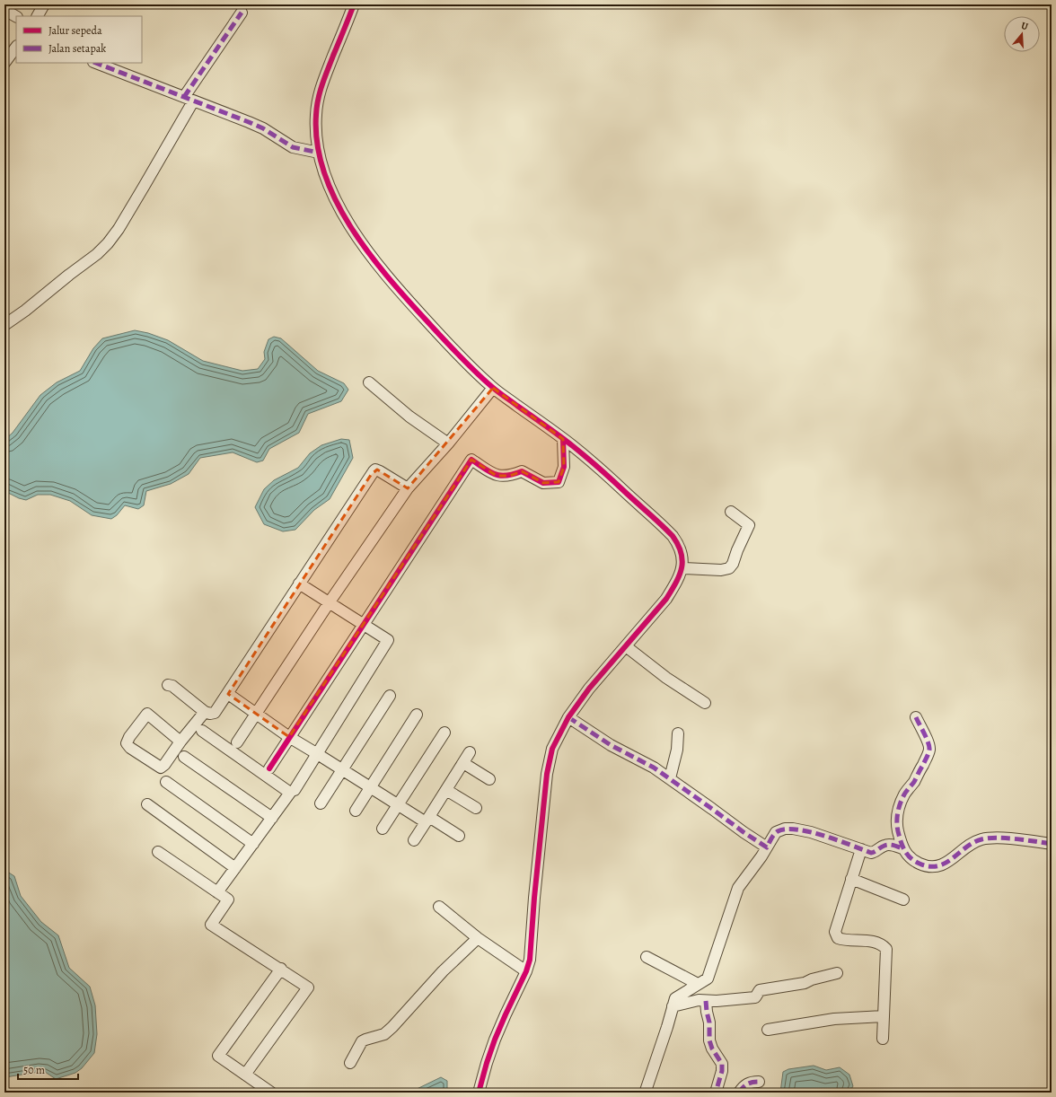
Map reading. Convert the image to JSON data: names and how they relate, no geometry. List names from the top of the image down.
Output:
{
  "legend": ["Jalur sepeda", "Jalan setapak"],
  "scale_bar": "50 m",
  "north": "top"
}
